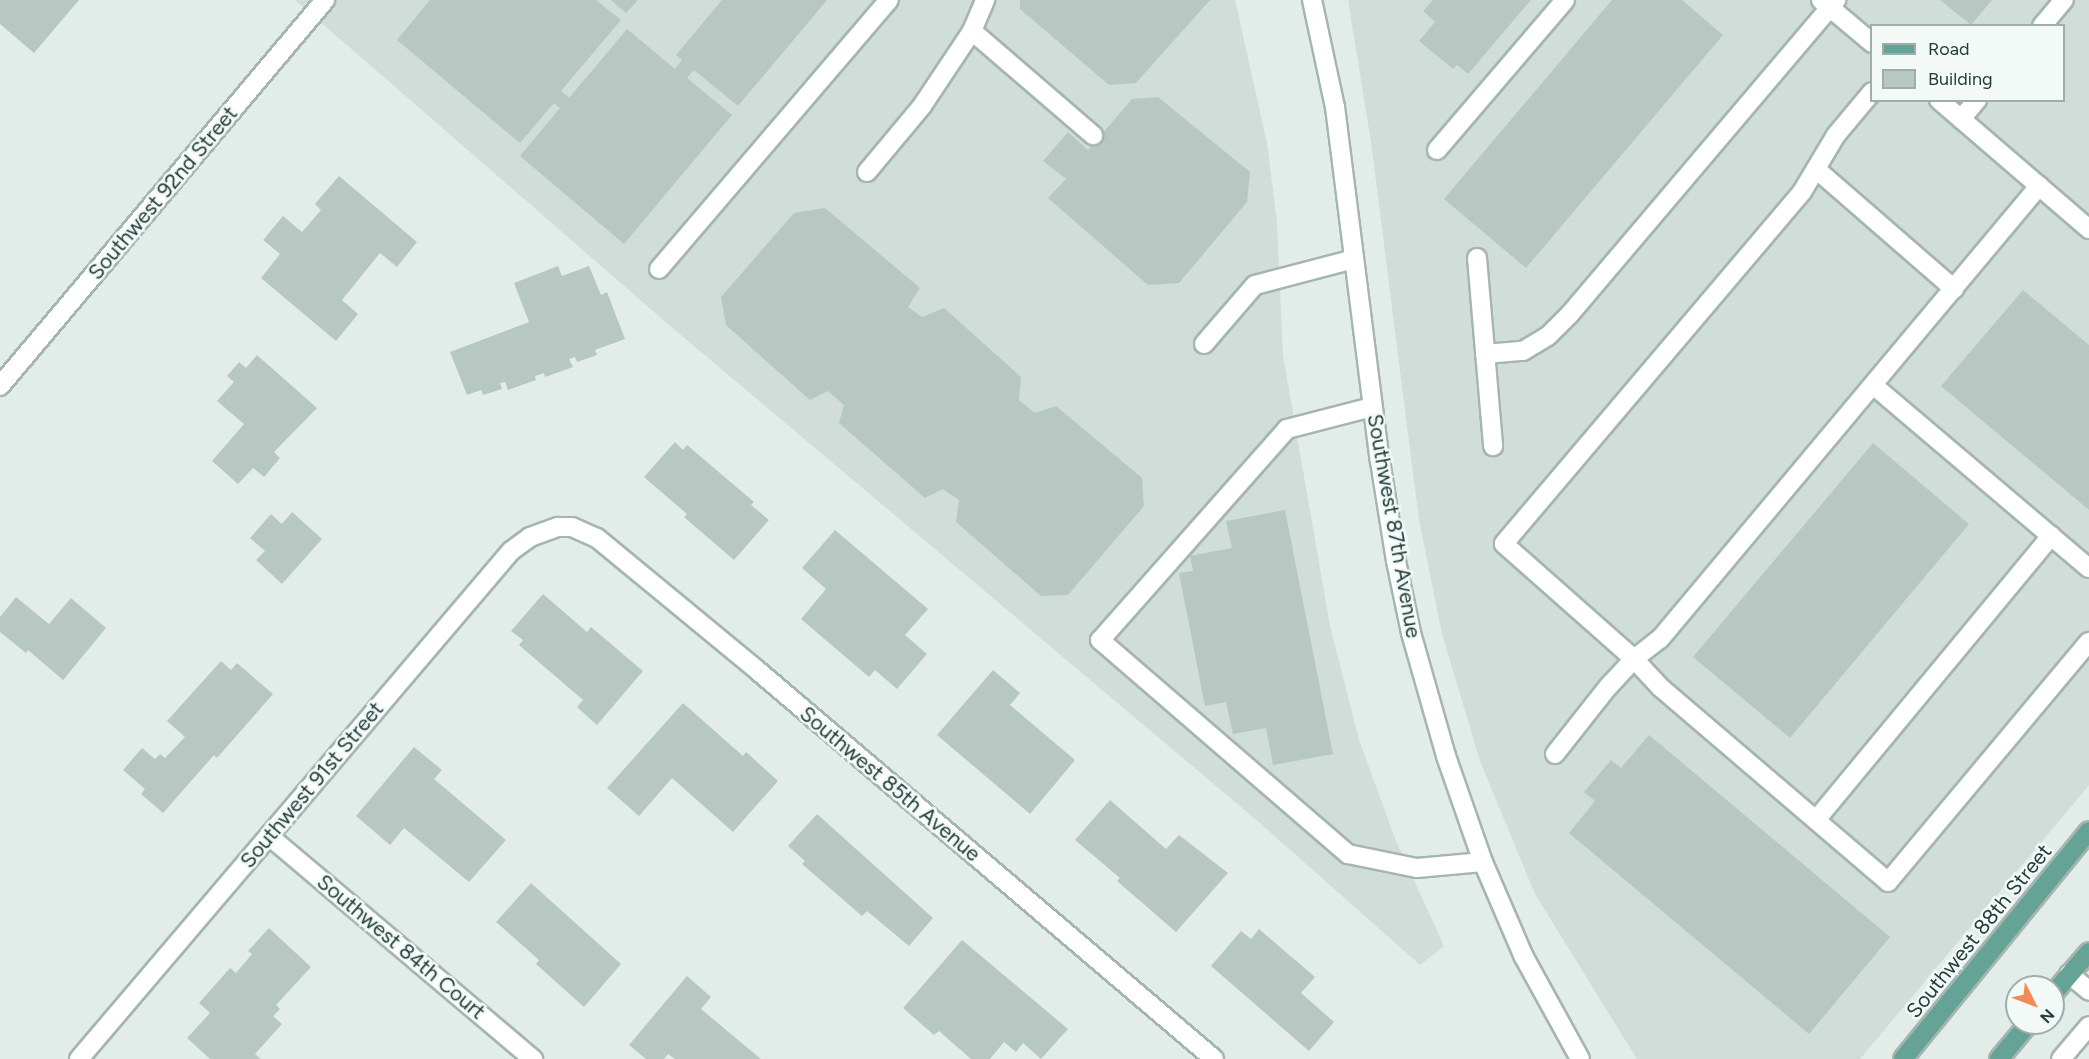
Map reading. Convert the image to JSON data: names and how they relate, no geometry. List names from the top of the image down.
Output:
{
  "streets": {
    "main road": ["Southwest 88th Street"],
    "street": [
      "Southwest 92nd Street",
      "Southwest 87th Avenue",
      "Southwest 85th Avenue",
      "Southwest 91st Street",
      "Southwest 84th Court"
    ]
  },
  "crossings": [
    ["Southwest 85th Avenue", "Southwest 91st Street"],
    ["Southwest 91st Street", "Southwest 84th Court"]
  ],
  "legend": ["Road", "Building"],
  "north": "bottom right"
}
